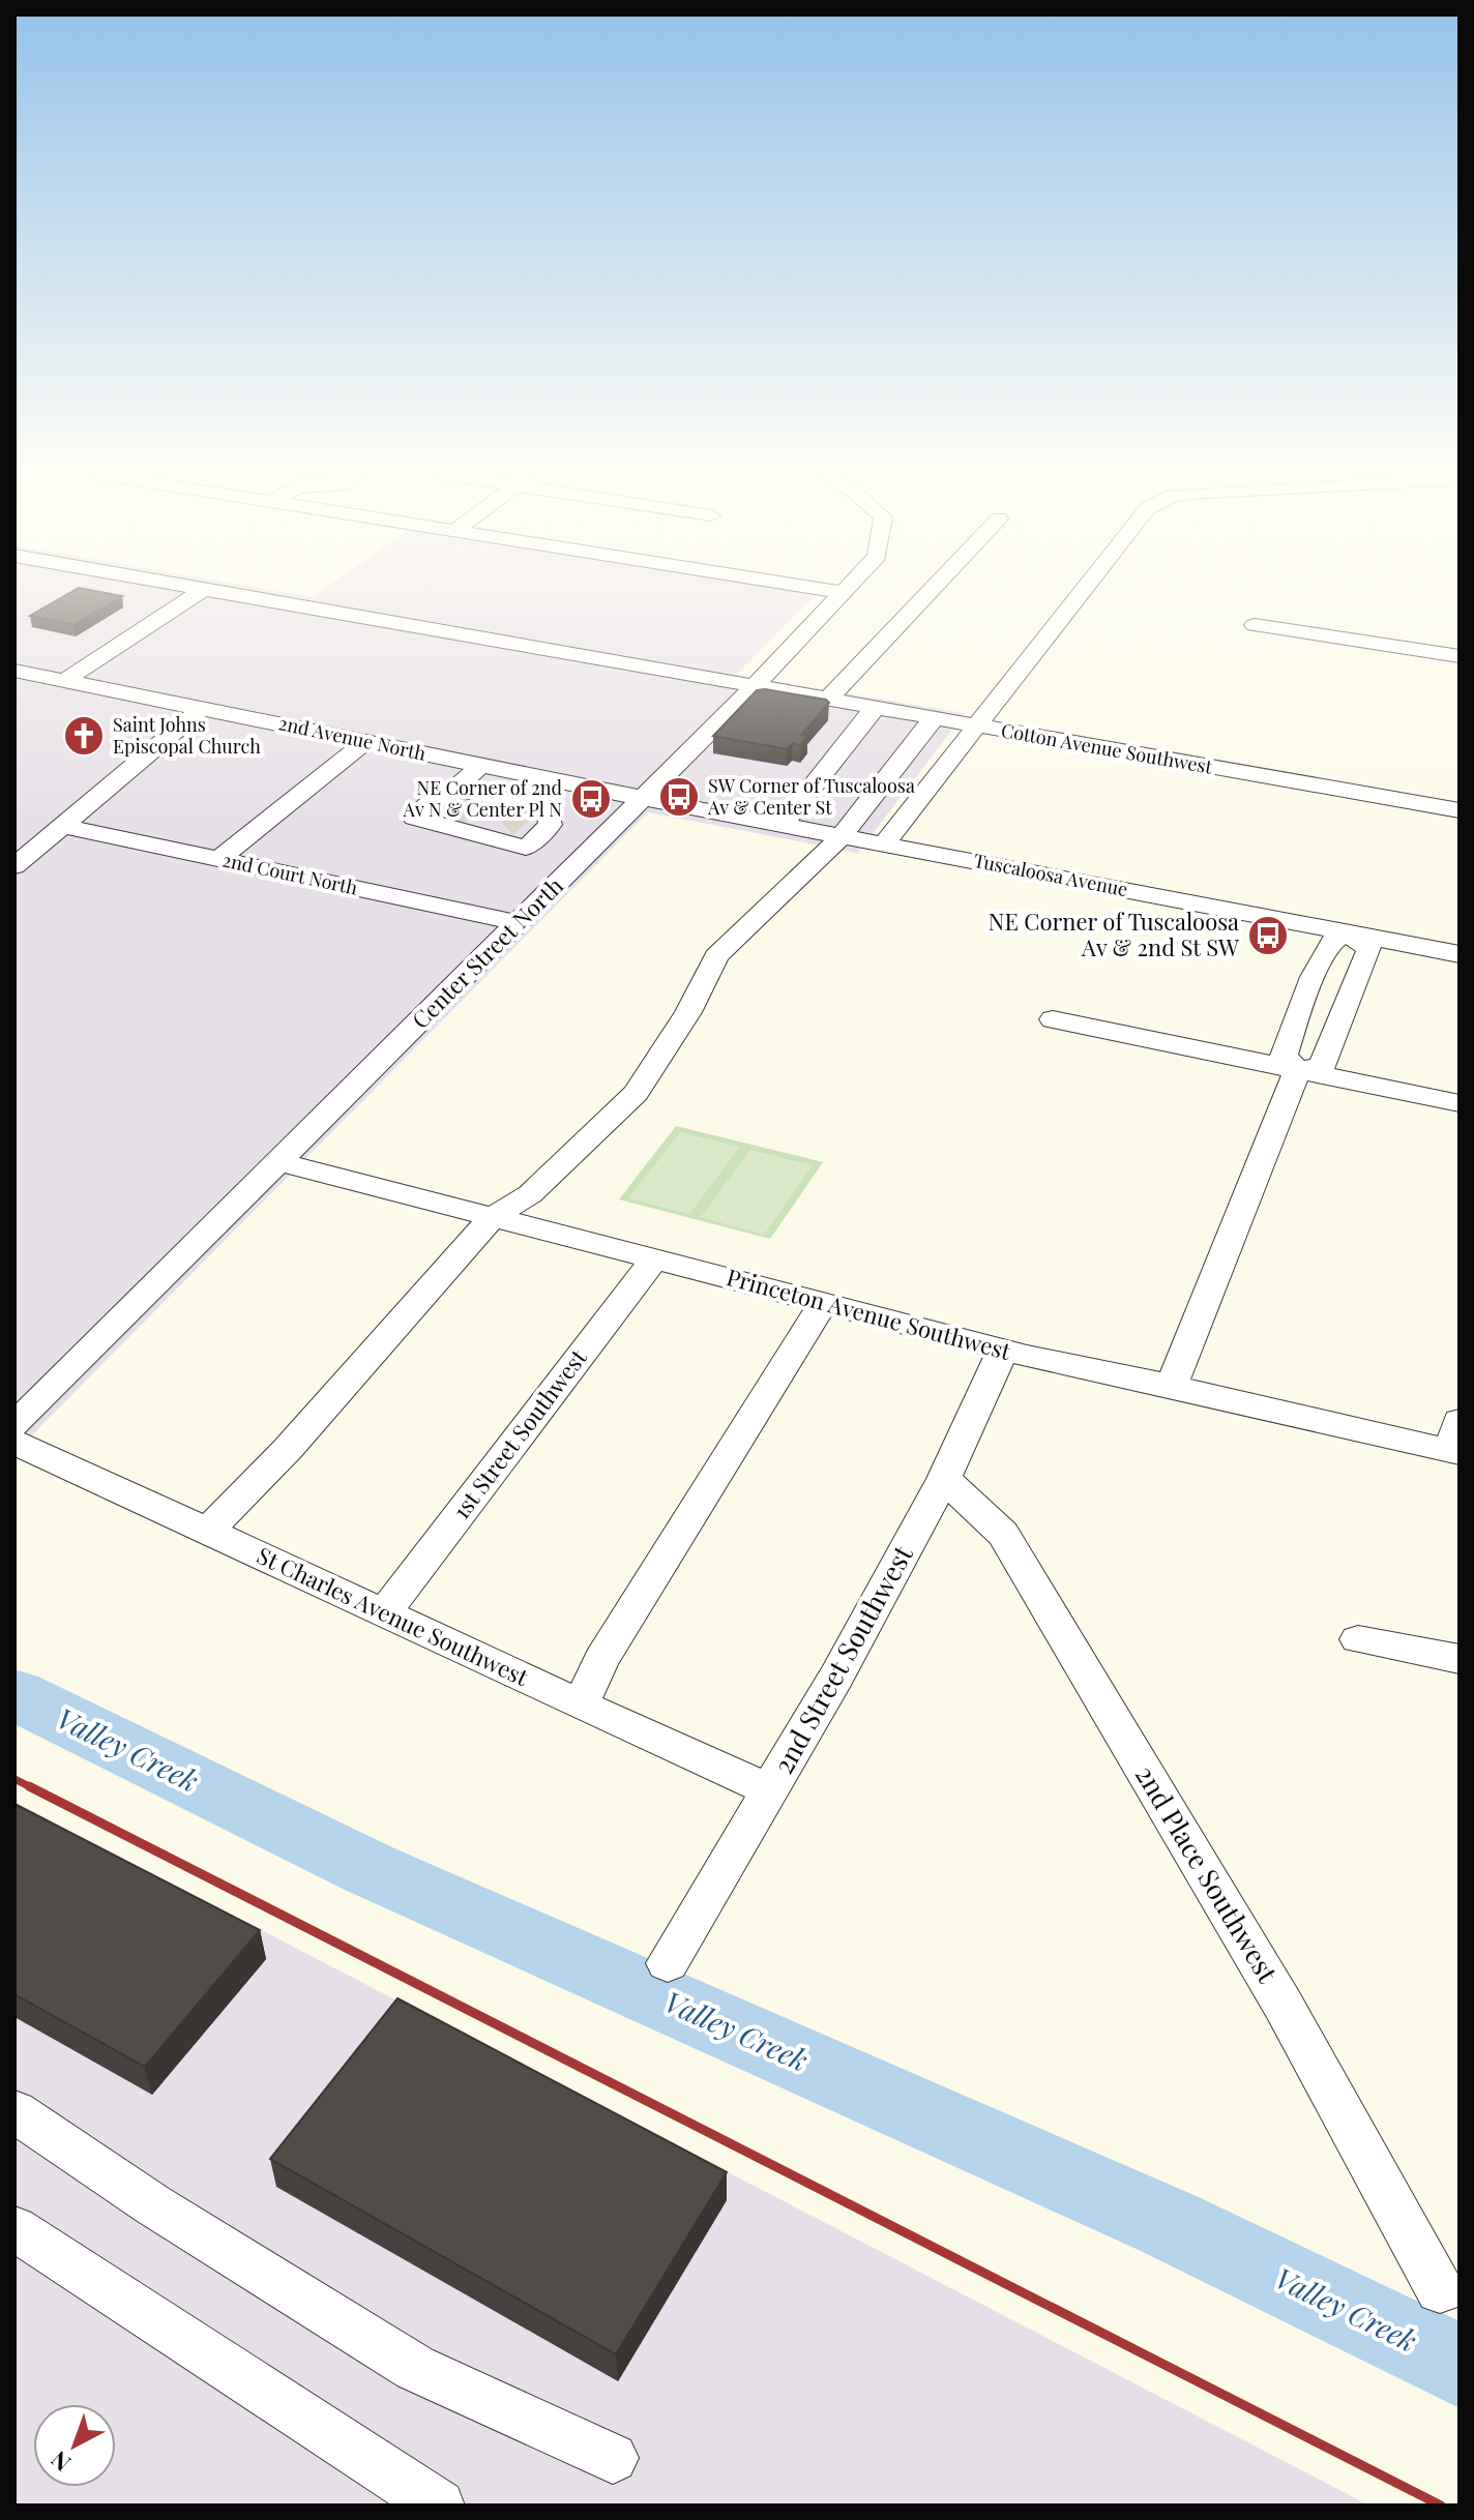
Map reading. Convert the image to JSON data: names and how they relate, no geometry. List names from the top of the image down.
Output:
{
  "streets": {
    "street": [
      "2nd Avenue North",
      "Cotton Avenue Southwest",
      "2nd Court North",
      "Tuscaloosa Avenue",
      "Center Street North",
      "Princeton Avenue Southwest",
      "1st Street Southwest",
      "St Charles Avenue Southwest",
      "2nd Street Southwest",
      "2nd Place Southwest"
    ]
  },
  "crossings": [
    ["2nd Avenue North", "Tuscaloosa Avenue"],
    ["2nd Avenue North", "Center Street North"],
    ["Cotton Avenue Southwest", "Center Street North"],
    ["2nd Court North", "Center Street North"],
    ["Tuscaloosa Avenue", "Center Street North"],
    ["Center Street North", "Princeton Avenue Southwest"],
    ["Princeton Avenue Southwest", "1st Street Southwest"],
    ["Princeton Avenue Southwest", "2nd Street Southwest"],
    ["1st Street Southwest", "St Charles Avenue Southwest"],
    ["St Charles Avenue Southwest", "2nd Street Southwest"],
    ["2nd Street Southwest", "2nd Place Southwest"]
  ],
  "water": ["Valley Creek"],
  "places": {
    "church": ["Saint Johns Episcopal Church"],
    "bus stop": ["SW Corner of Tuscaloosa Av & Center St", "NE Corner of 2nd Av N & Center Pl N", "NE Corner of Tuscaloosa Av & 2nd St SW"]
  },
  "north": "bottom left"
}
